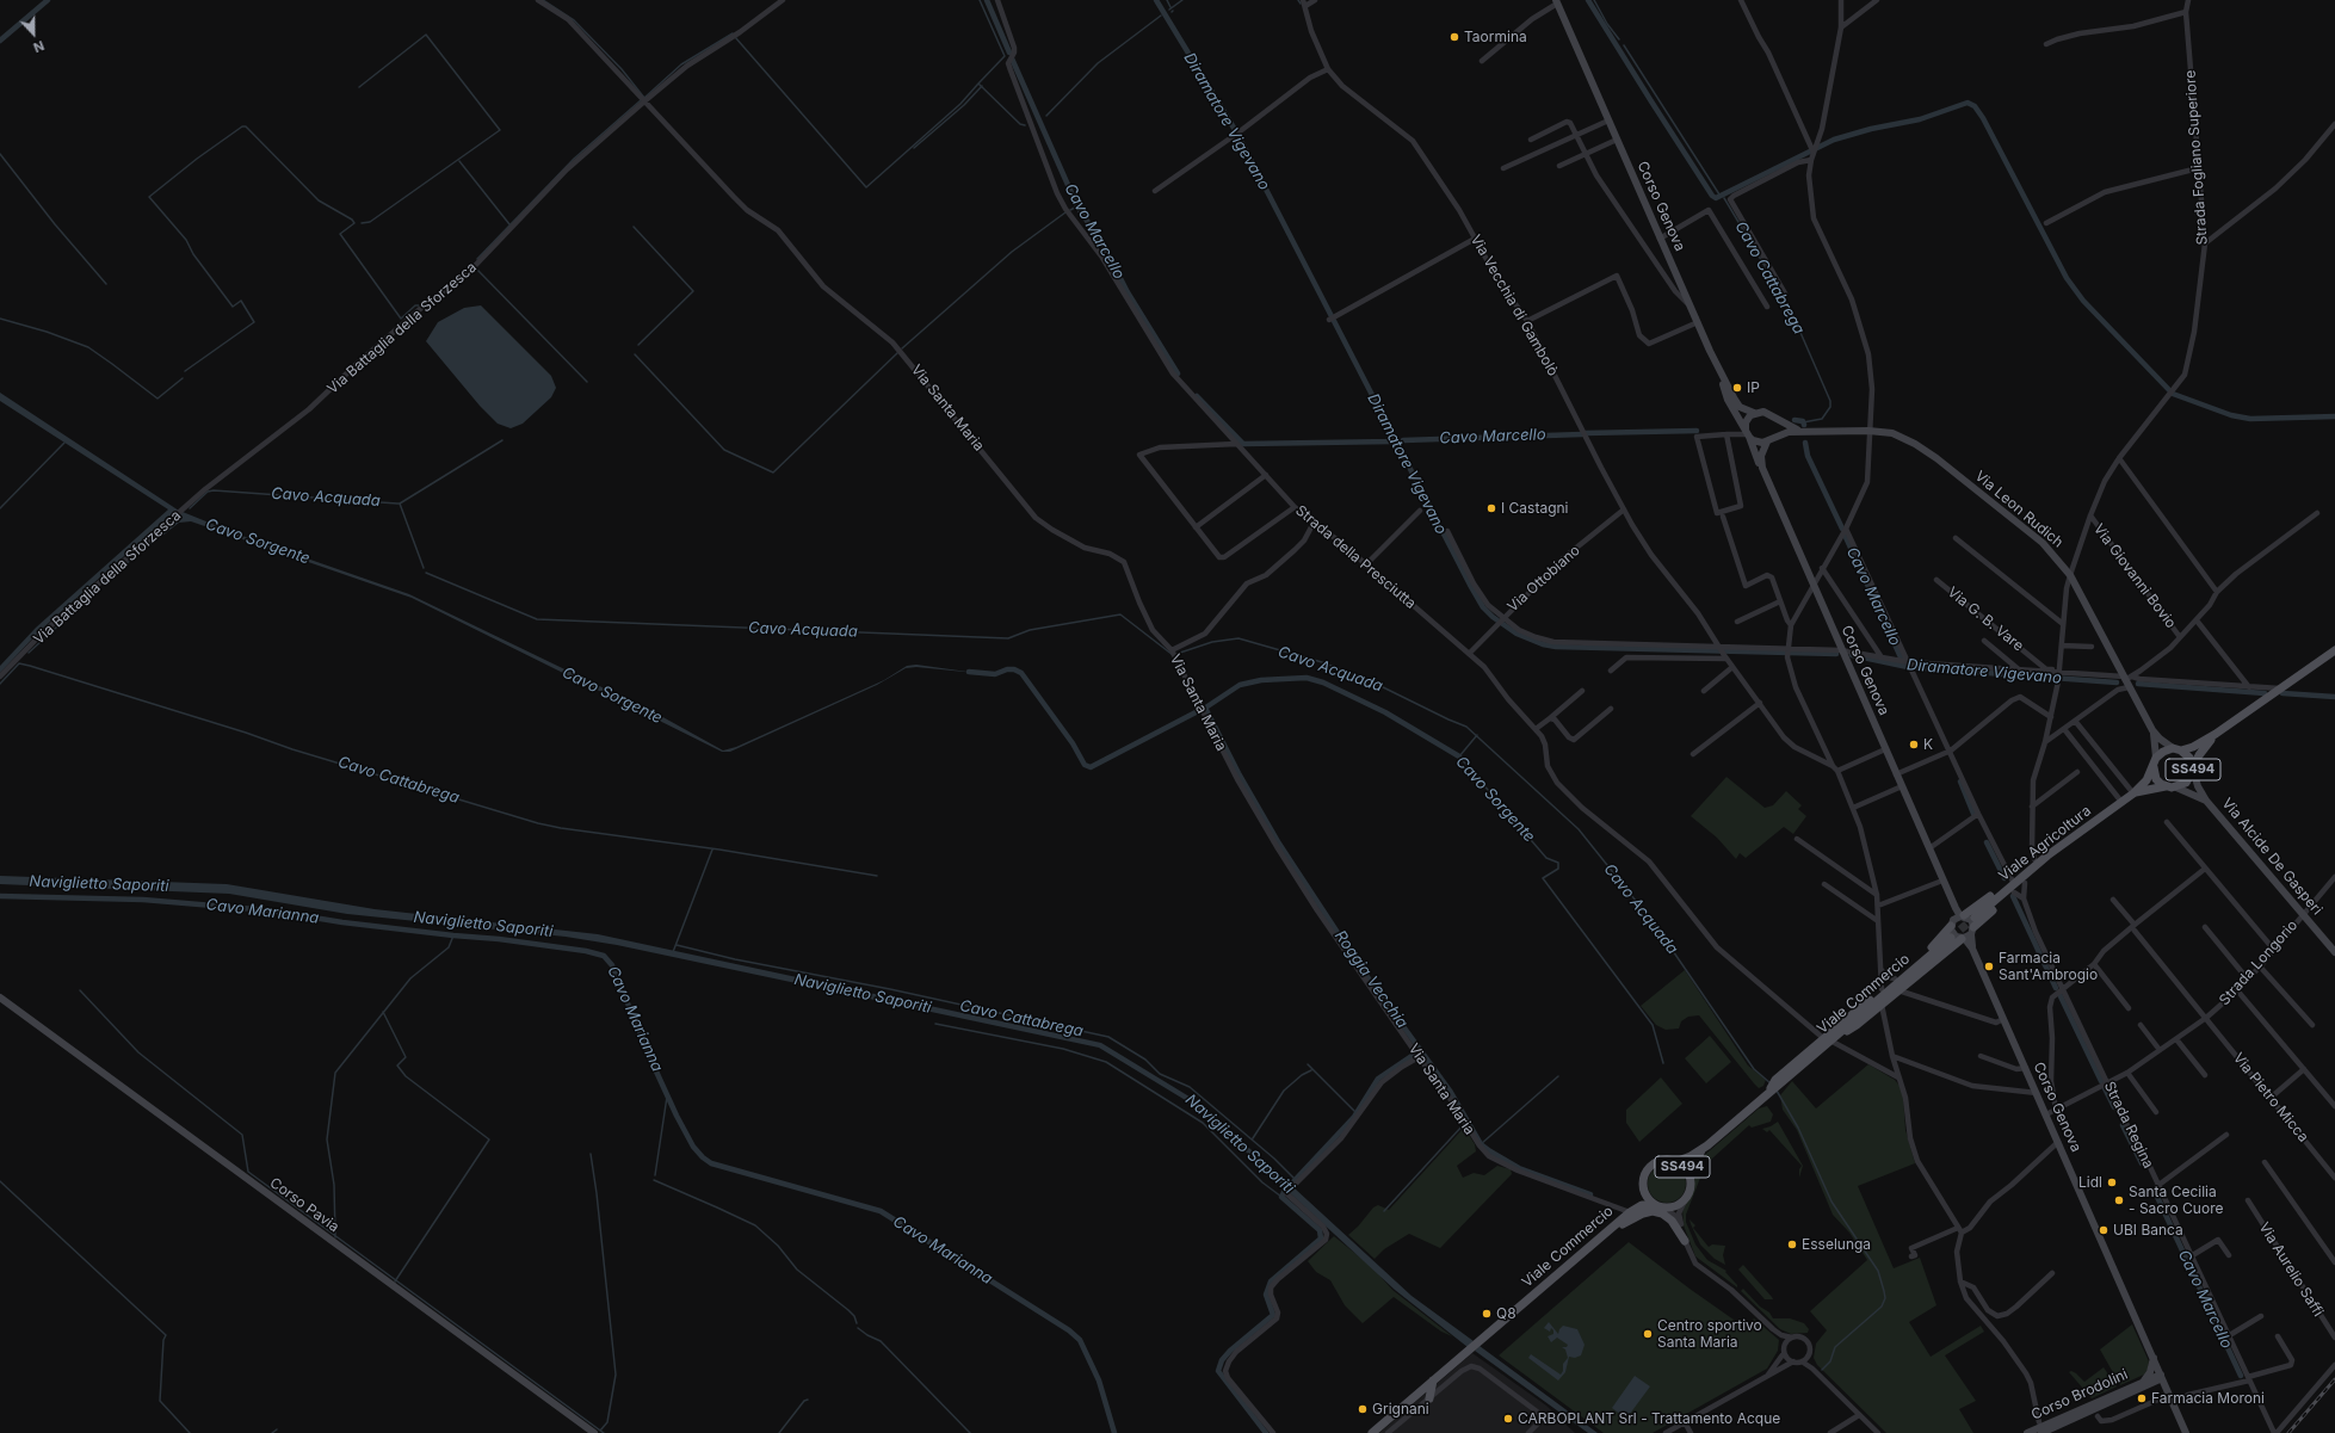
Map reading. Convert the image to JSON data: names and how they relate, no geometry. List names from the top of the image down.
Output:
{
  "streets": {
    "main road": [
      "Corso Genova",
      "Via Leon Rudich",
      "SS494",
      "Viale Agricoltura",
      "Via Alcide De Gasperi",
      "Viale Commercio",
      "Corso Pavia",
      "Corso Brodolini"
    ],
    "street": [
      "Strada Fogliano Superiore",
      "Via Vecchia di Gambolò",
      "Via Battaglia della Sforzesca",
      "Via Santa Maria",
      "Strada della Presciutta",
      "Via Giovanni Bovio",
      "Via Ottobiano",
      "Via G. B. Vare",
      "Strada Longorio",
      "Via Pietro Micca",
      "Strada Regina",
      "Via Aurelio Saffi"
    ]
  },
  "crossings": [
    ["Strada Fogliano Superiore", "Via Leon Rudich"],
    ["Strada Fogliano Superiore", "Via Giovanni Bovio"],
    ["Strada Fogliano Superiore", "Via G. B. Vare"],
    ["Corso Genova", "Via Leon Rudich"],
    ["Corso Genova", "Strada Longorio"],
    ["Corso Genova", "Corso Brodolini"],
    ["Via Vecchia di Gambolò", "Via Ottobiano"],
    ["Via Battaglia della Sforzesca", "Via Santa Maria"],
    ["Via Santa Maria", "Viale Commercio"],
    ["Strada della Presciutta", "Via Ottobiano"],
    ["Strada della Presciutta", "Viale Commercio"],
    ["SS494", "Viale Agricoltura"],
    ["SS494", "Via Alcide De Gasperi"],
    ["SS494", "Viale Commercio"],
    ["Viale Agricoltura", "Via Alcide De Gasperi"],
    ["Via Alcide De Gasperi", "Strada Longorio"],
    ["Strada Longorio", "Via Pietro Micca"],
    ["Strada Longorio", "Strada Regina"]
  ],
  "water": [
    "Diramatore Vigevano",
    "Cavo Marcello",
    "Cavo Cattabrega",
    "Cavo Acquada",
    "Cavo Sorgente",
    "Naviglietto Saporiti",
    "Cavo Marianna",
    "Roggia Vecchia"
  ],
  "places": [
    "Taormina",
    "IP",
    "I Castagni",
    "K",
    "Farmacia Sant'Ambrogio",
    "Lidl",
    "Santa Cecilia - Sacro Cuore",
    "UBI Banca",
    "Esselunga",
    "Q8",
    "Centro sportivo Santa Maria",
    "Farmacia Moroni",
    "Grignani",
    "CARBOPLANT Srl - Trattamento Acque"
  ],
  "north": "bottom"
}
